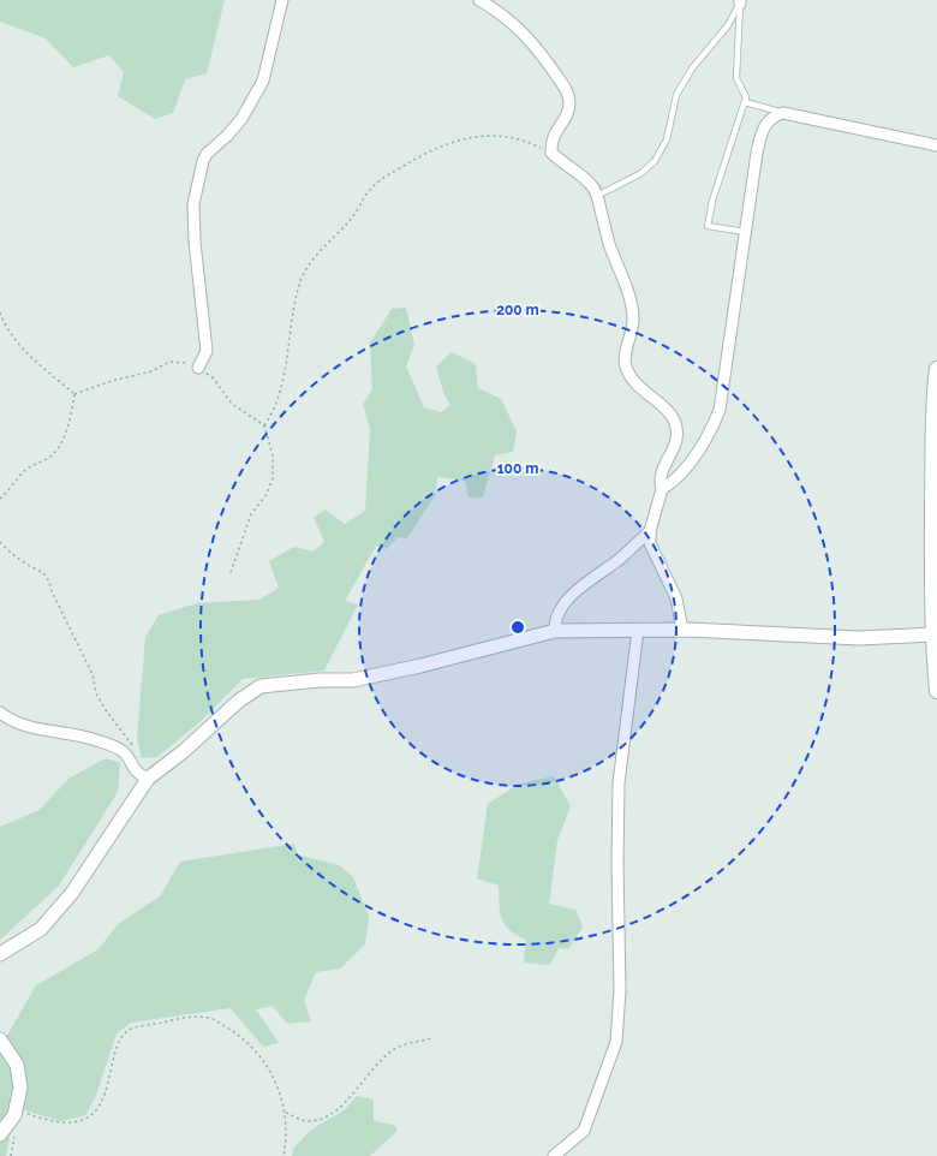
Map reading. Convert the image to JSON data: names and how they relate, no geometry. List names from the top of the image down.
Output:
{
  "rings": ["200 m", "100 m"]
}
